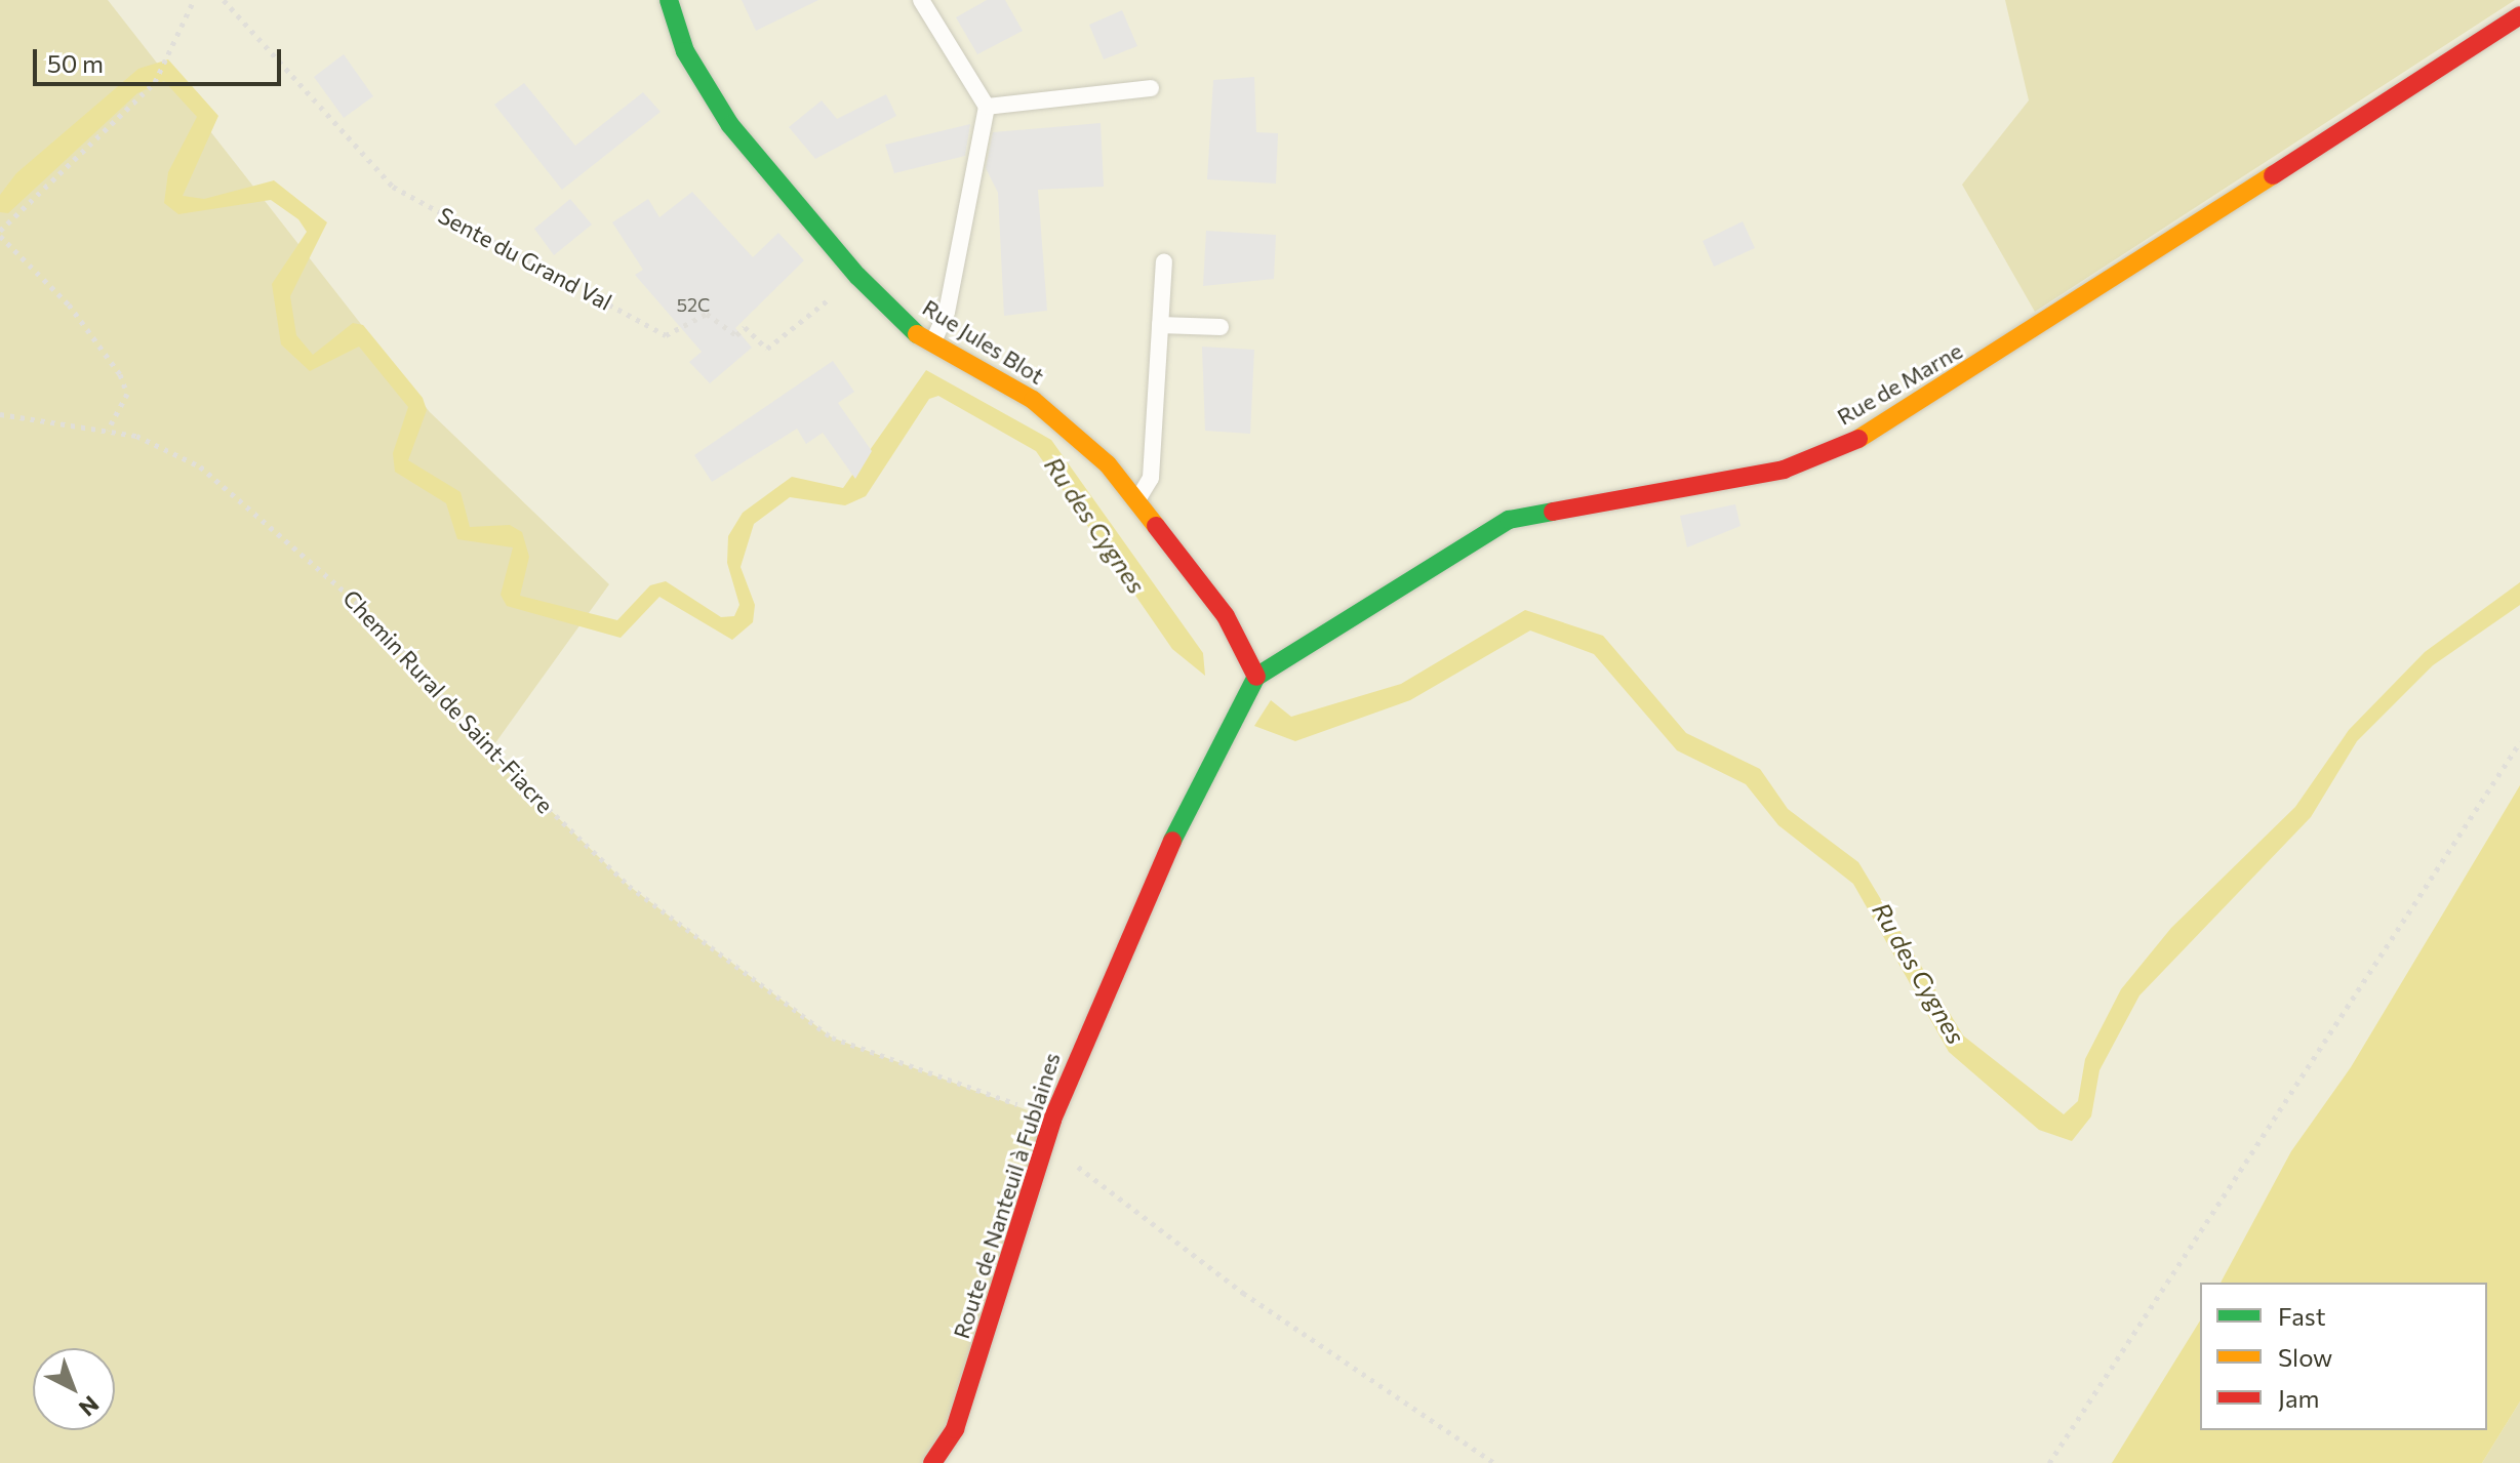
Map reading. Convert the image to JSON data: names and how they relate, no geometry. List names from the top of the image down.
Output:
{
  "streets": {
    "street": ["Rue Jules Blot", "Rue de Marne", "Route de Nanteuil à Fublaines"],
    "path": ["Sente du Grand Val", "Chemin Rural de Saint-Fiacre"]
  },
  "crossings": [
    ["Sente du Grand Val", "Rue Jules Blot"],
    ["Rue Jules Blot", "Rue de Marne"],
    ["Rue Jules Blot", "Route de Nanteuil à Fublaines"],
    ["Rue de Marne", "Route de Nanteuil à Fublaines"],
    ["Chemin Rural de Saint-Fiacre", "Route de Nanteuil à Fublaines"]
  ],
  "water": ["Ru des Cygnes"],
  "house_numbers": ["52C"],
  "legend": ["Fast", "Slow", "Jam"],
  "scale_bar": "50 m",
  "north": "bottom right"
}
